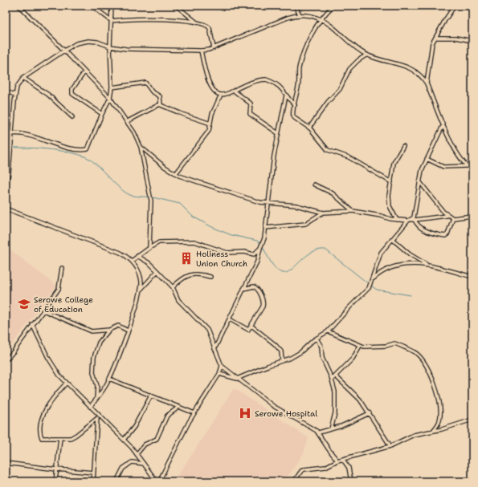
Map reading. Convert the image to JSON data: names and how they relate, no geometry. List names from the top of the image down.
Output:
{
  "places": {
    "building": ["Holiness Union Church"],
    "school or university": ["Serowe College of Education"],
    "hospital": ["Serowe Hospital"]
  }
}
